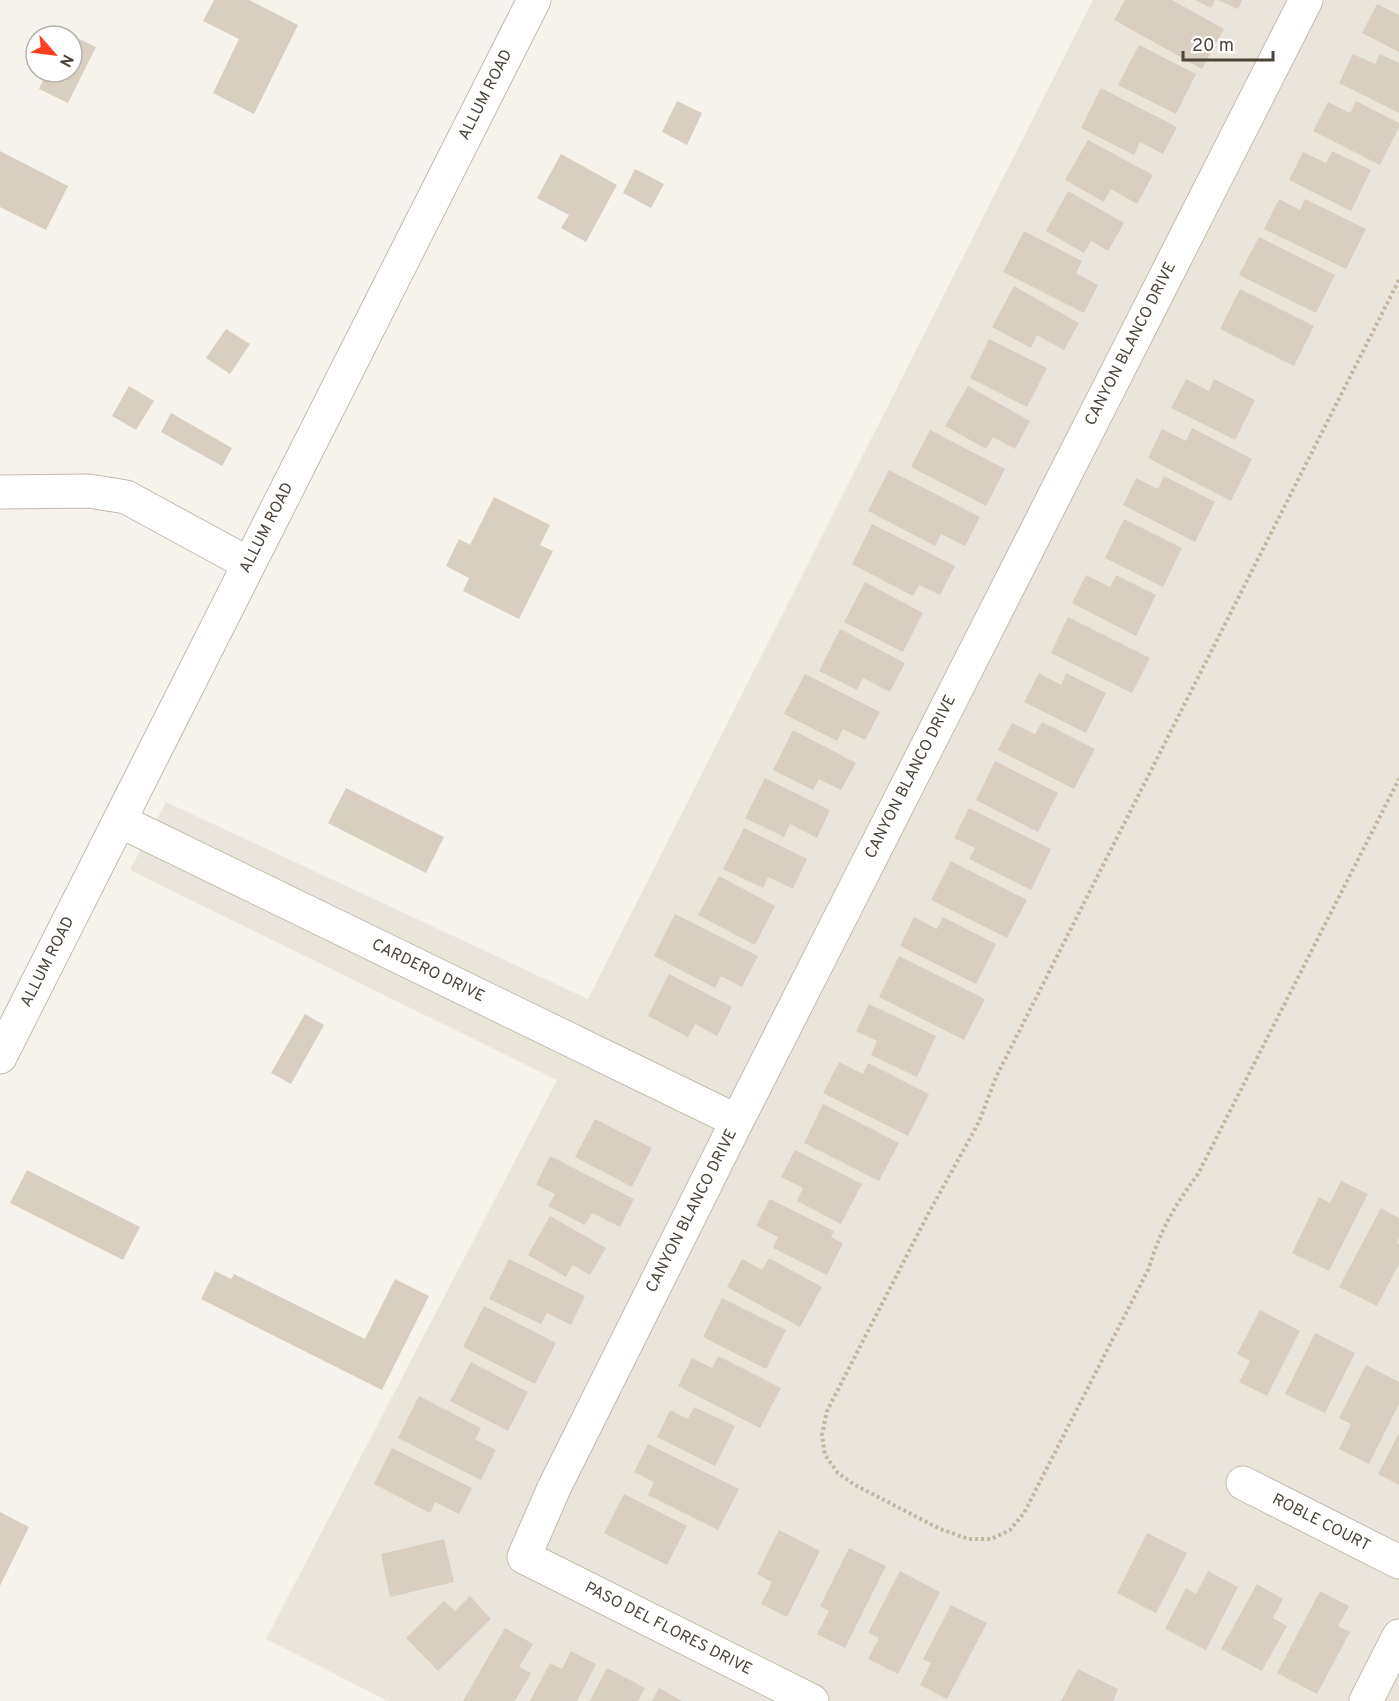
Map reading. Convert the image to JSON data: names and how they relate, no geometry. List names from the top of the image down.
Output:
{
  "streets": {
    "street": [
      "ALLUM ROAD",
      "CANYON BLANCO DRIVE",
      "CARDERO DRIVE",
      "ROBLE COURT",
      "PASO DEL FLORES DRIVE"
    ]
  },
  "crossings": [
    ["ALLUM ROAD", "CARDERO DRIVE"],
    ["CANYON BLANCO DRIVE", "CARDERO DRIVE"],
    ["CANYON BLANCO DRIVE", "PASO DEL FLORES DRIVE"]
  ],
  "scale_bar": "20 m",
  "north": "bottom right"
}
